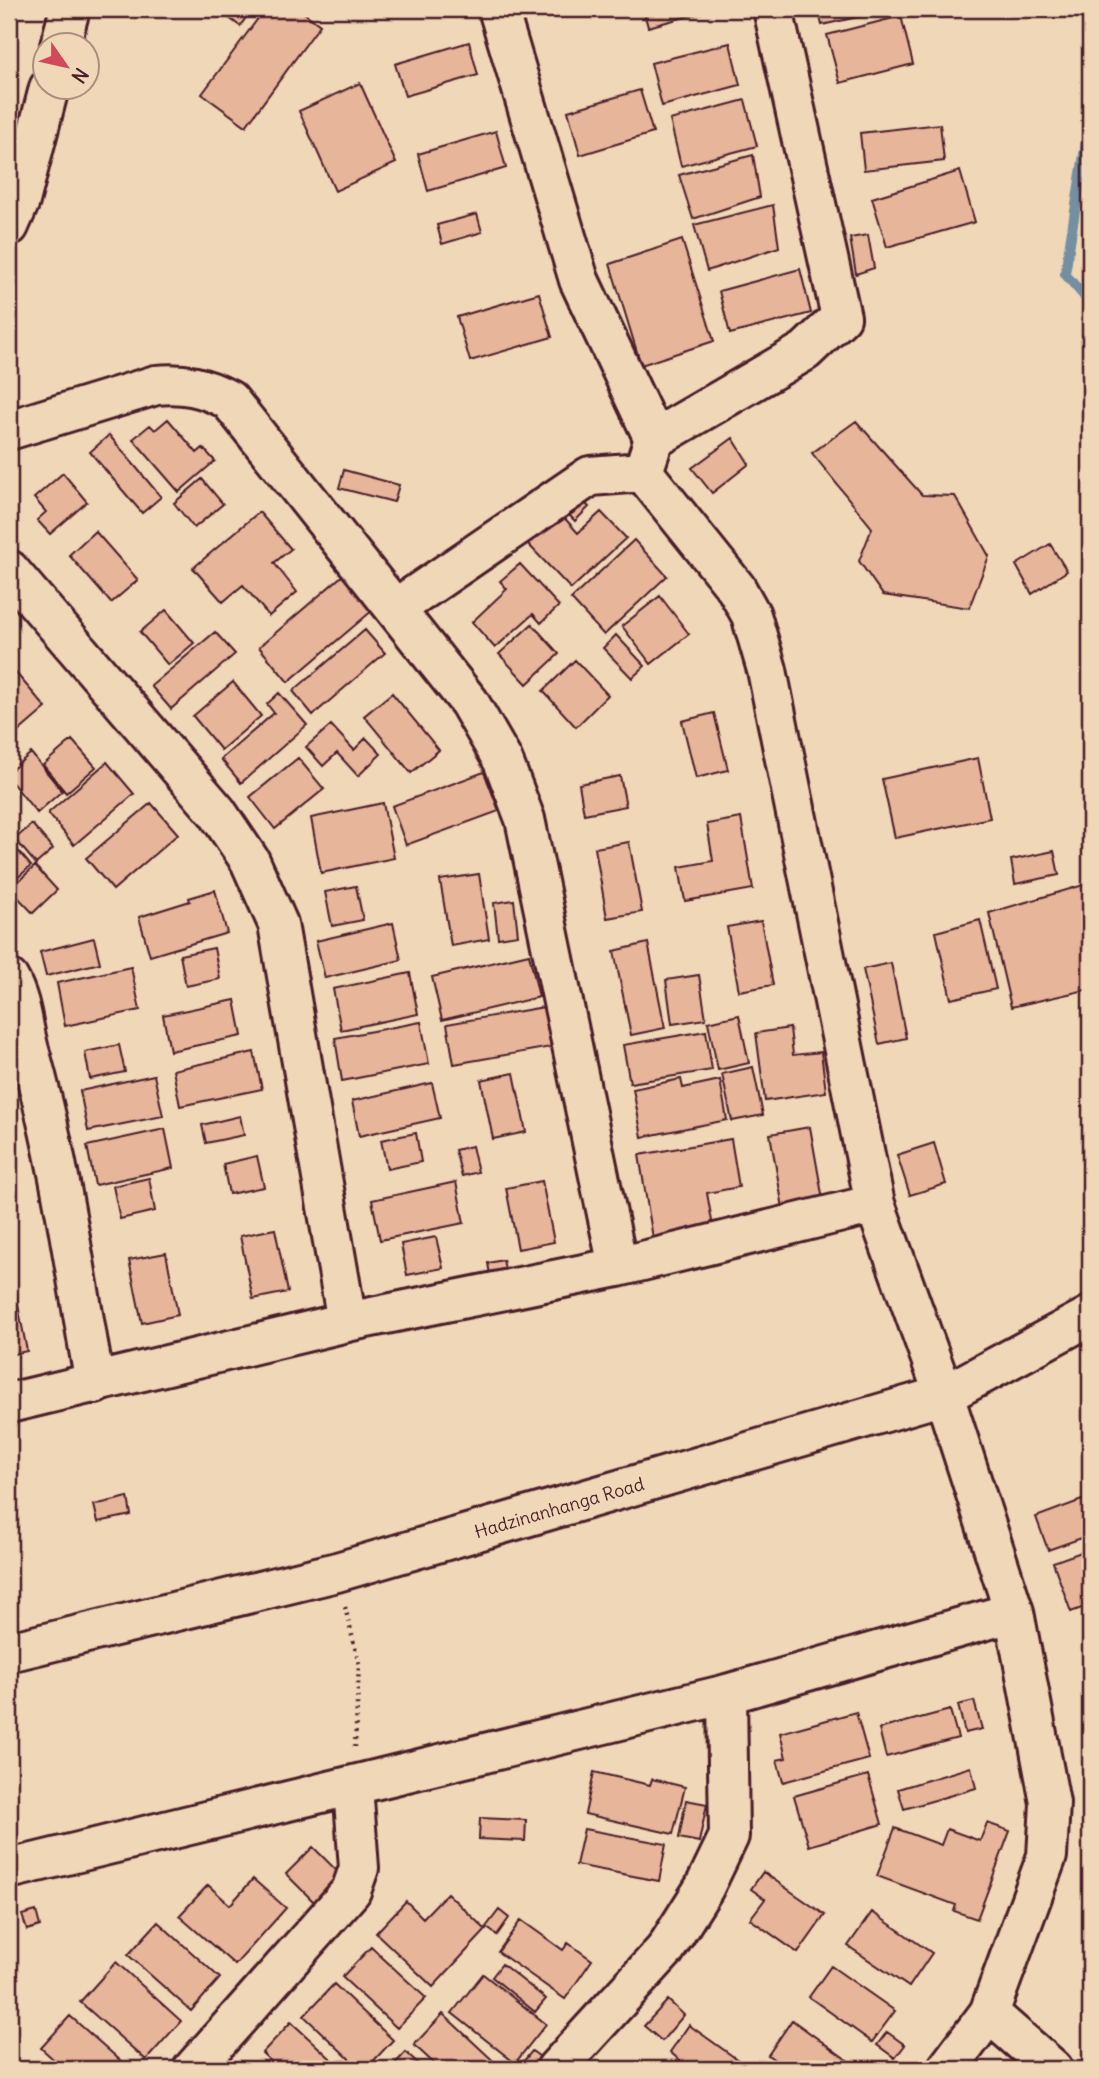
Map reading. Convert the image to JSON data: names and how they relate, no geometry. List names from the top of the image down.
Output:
{
  "streets": {
    "street": ["Hadzinanhanga Road"]
  },
  "north": "bottom right"
}
